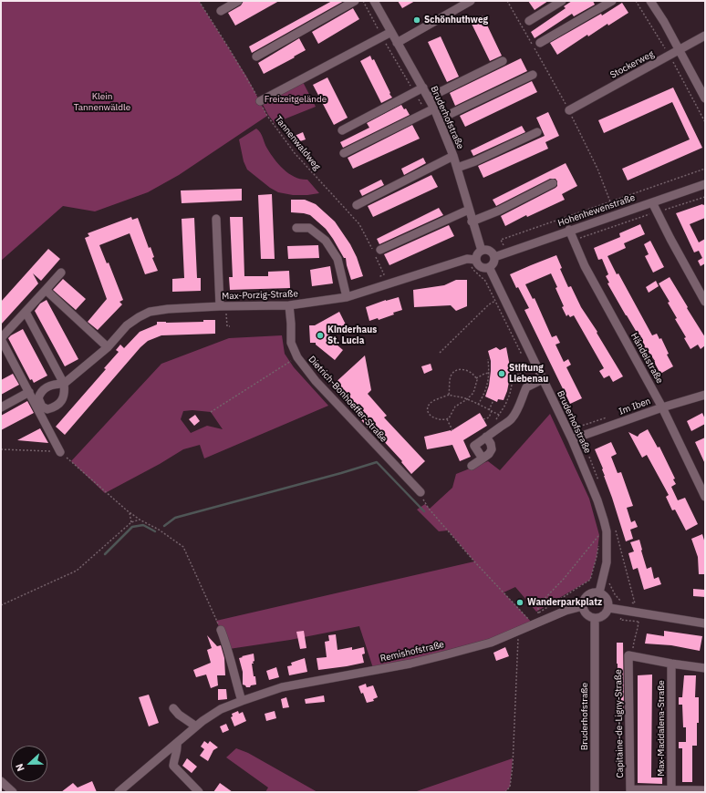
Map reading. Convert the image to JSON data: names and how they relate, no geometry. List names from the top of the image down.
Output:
{
  "streets": {
    "street": [
      "Stockerweg",
      "Bruderhofstraße",
      "Hohenhewenstraße",
      "Max-Porzig-Straße",
      "Händelstraße",
      "Dietrich-Bonhoeffer-Straße",
      "Im Iben",
      "Remishofstraße",
      "Capitaine-de-Ligny-Straße",
      "Max-Maddalena-Straße"
    ],
    "path": ["Tannenwaldweg"]
  },
  "crossings": [
    ["Bruderhofstraße", "Hohenhewenstraße"],
    ["Bruderhofstraße", "Max-Porzig-Straße"],
    ["Bruderhofstraße", "Im Iben"],
    ["Bruderhofstraße", "Remishofstraße"],
    ["Tannenwaldweg", "Max-Porzig-Straße"],
    ["Hohenhewenstraße", "Max-Porzig-Straße"],
    ["Hohenhewenstraße", "Händelstraße"],
    ["Max-Porzig-Straße", "Dietrich-Bonhoeffer-Straße"],
    ["Händelstraße", "Im Iben"]
  ],
  "parks": ["Klein Tannenwäldle", "Freizeitgelände"],
  "places": [
    "Schönhuthweg",
    "Kinderhaus St. Lucia",
    "Stiftung Liebenau",
    "Wanderparkplatz"
  ],
  "north": "left"
}
